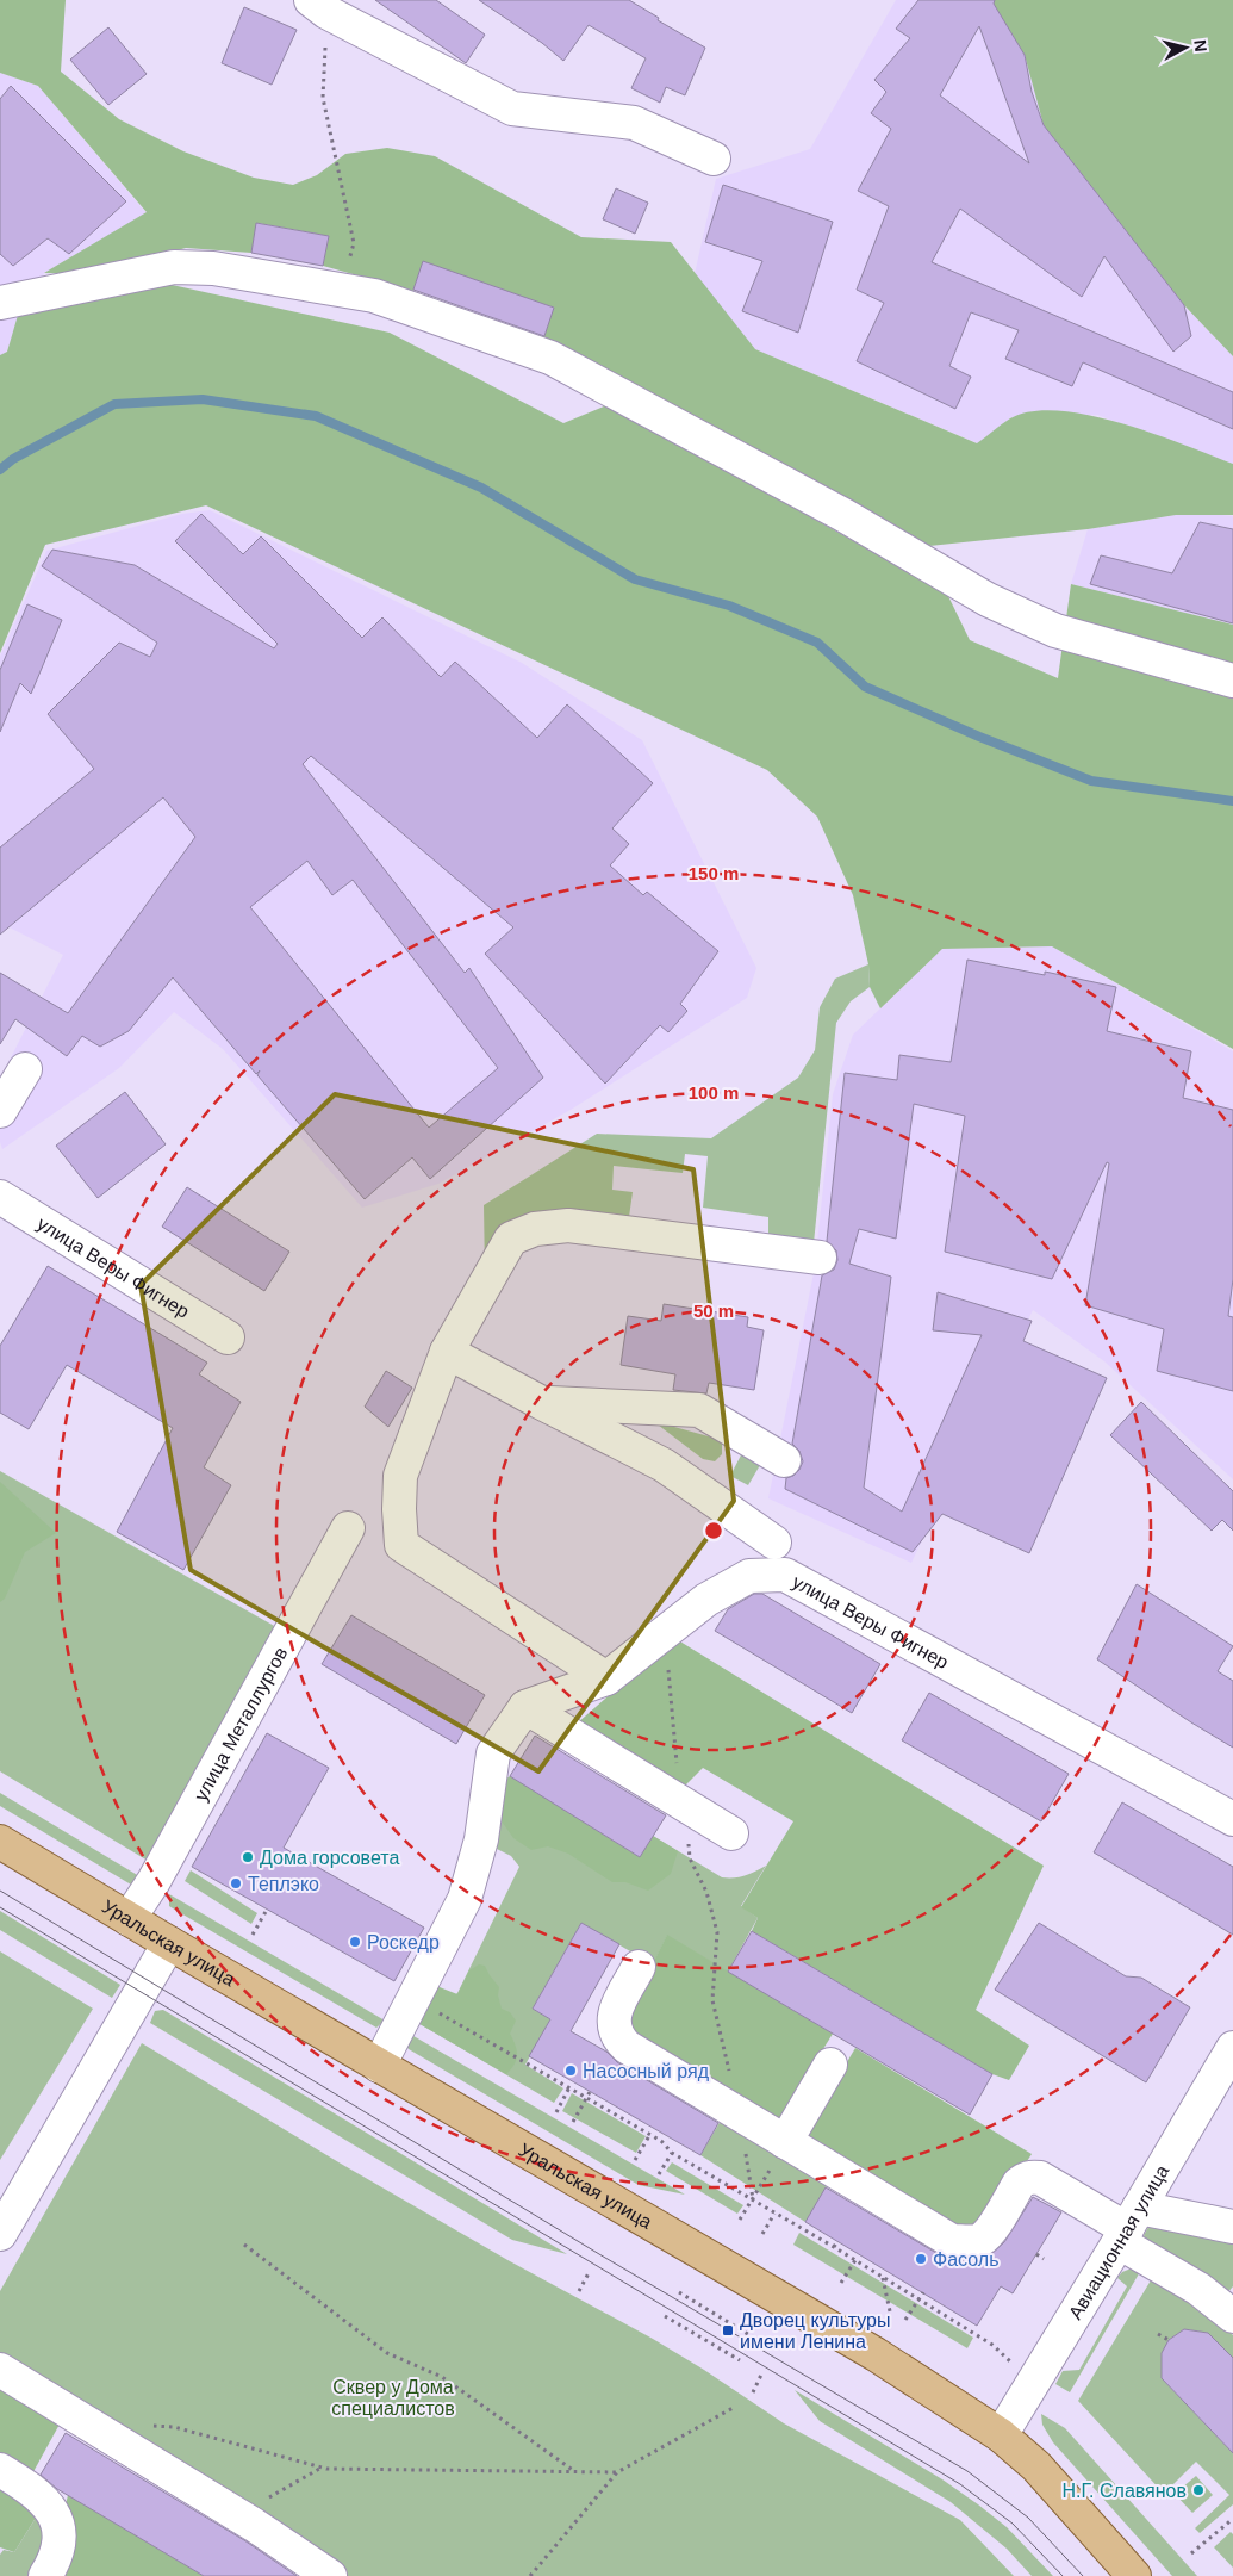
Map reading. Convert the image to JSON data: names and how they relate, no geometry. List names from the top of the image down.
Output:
{
  "streets": {
    "main road": ["Уральская улица"],
    "street": ["улица Веры Фигнер", "улица Металлургов", "Авиационная улица"]
  },
  "crossings": [
    ["улица Металлургов", "Уральская улица"],
    ["Уральская улица", "Авиационная улица"]
  ],
  "parks": ["Сквер у Дома специалистов"],
  "places": {
    "other": [
      "Дома горсовета",
      "Теплэко",
      "Роскедр",
      "Насосный ряд",
      "Фасоль",
      "Н.Г. Славянов"
    ],
    "transit": ["Дворец культуры имени Ленина"]
  },
  "north": "right",
  "rings": ["150 m", "100 m", "50 m"]
}
